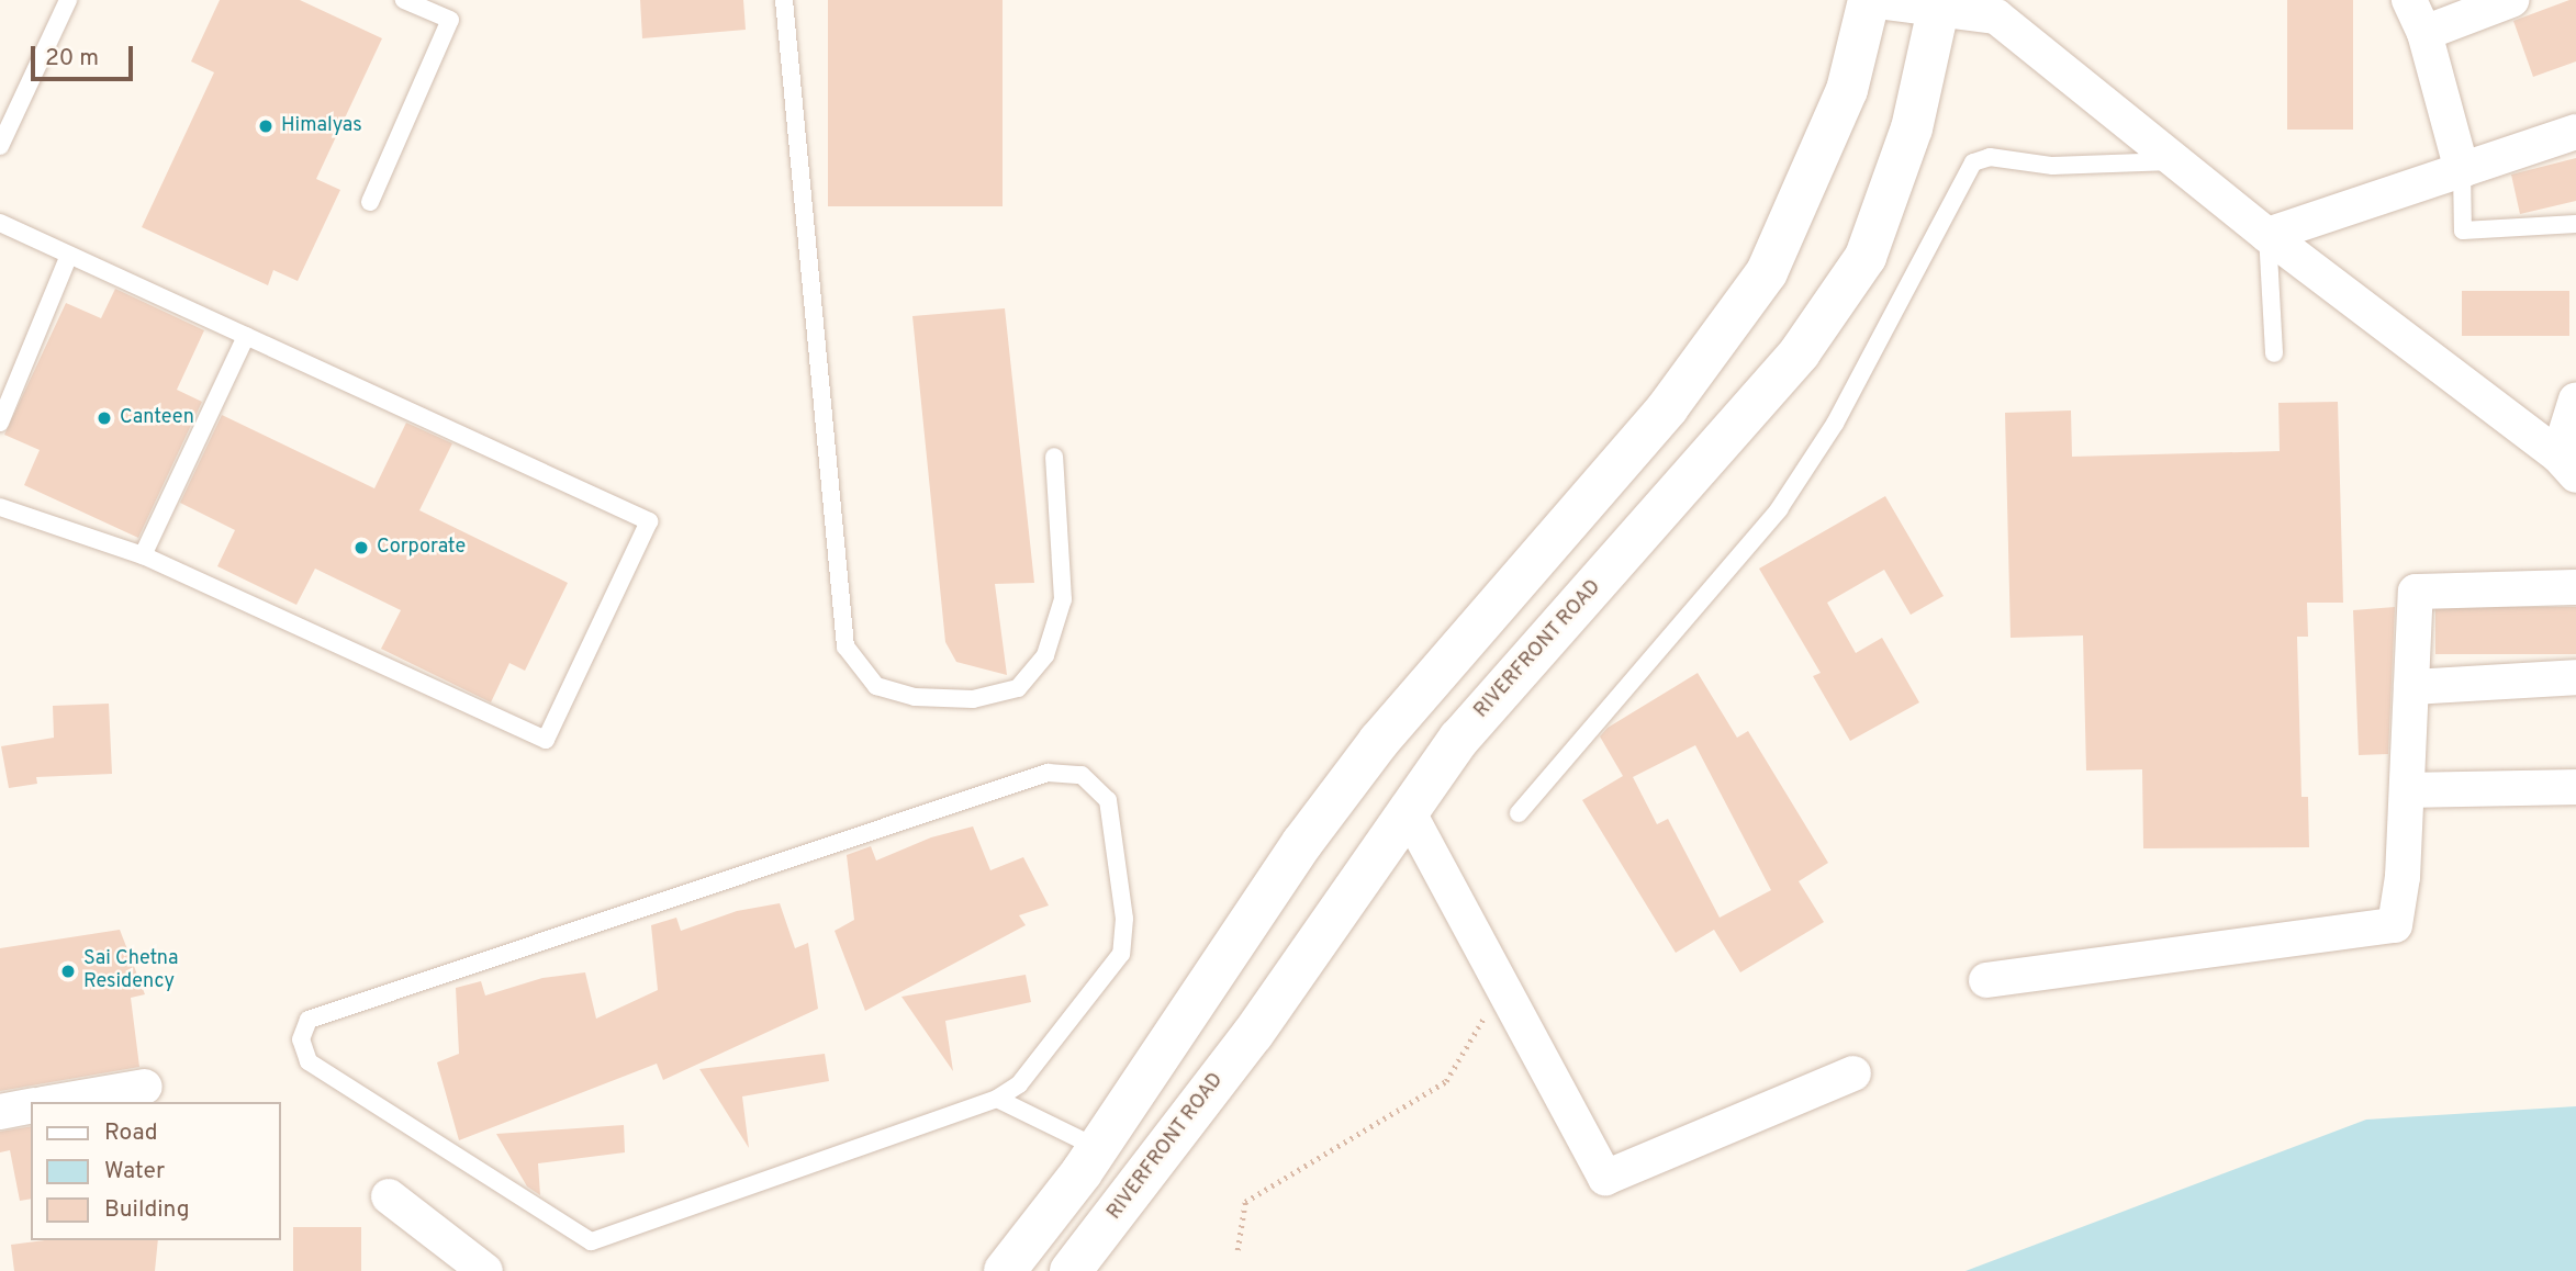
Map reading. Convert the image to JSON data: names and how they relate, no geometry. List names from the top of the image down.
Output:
{
  "streets": {
    "street": ["RIVERFRONT ROAD"]
  },
  "places": [
    "Himalyas",
    "Canteen",
    "Corporate",
    "Sai Chetna Residency"
  ],
  "legend": ["Road", "Water", "Building"],
  "scale_bar": "20 m"
}
